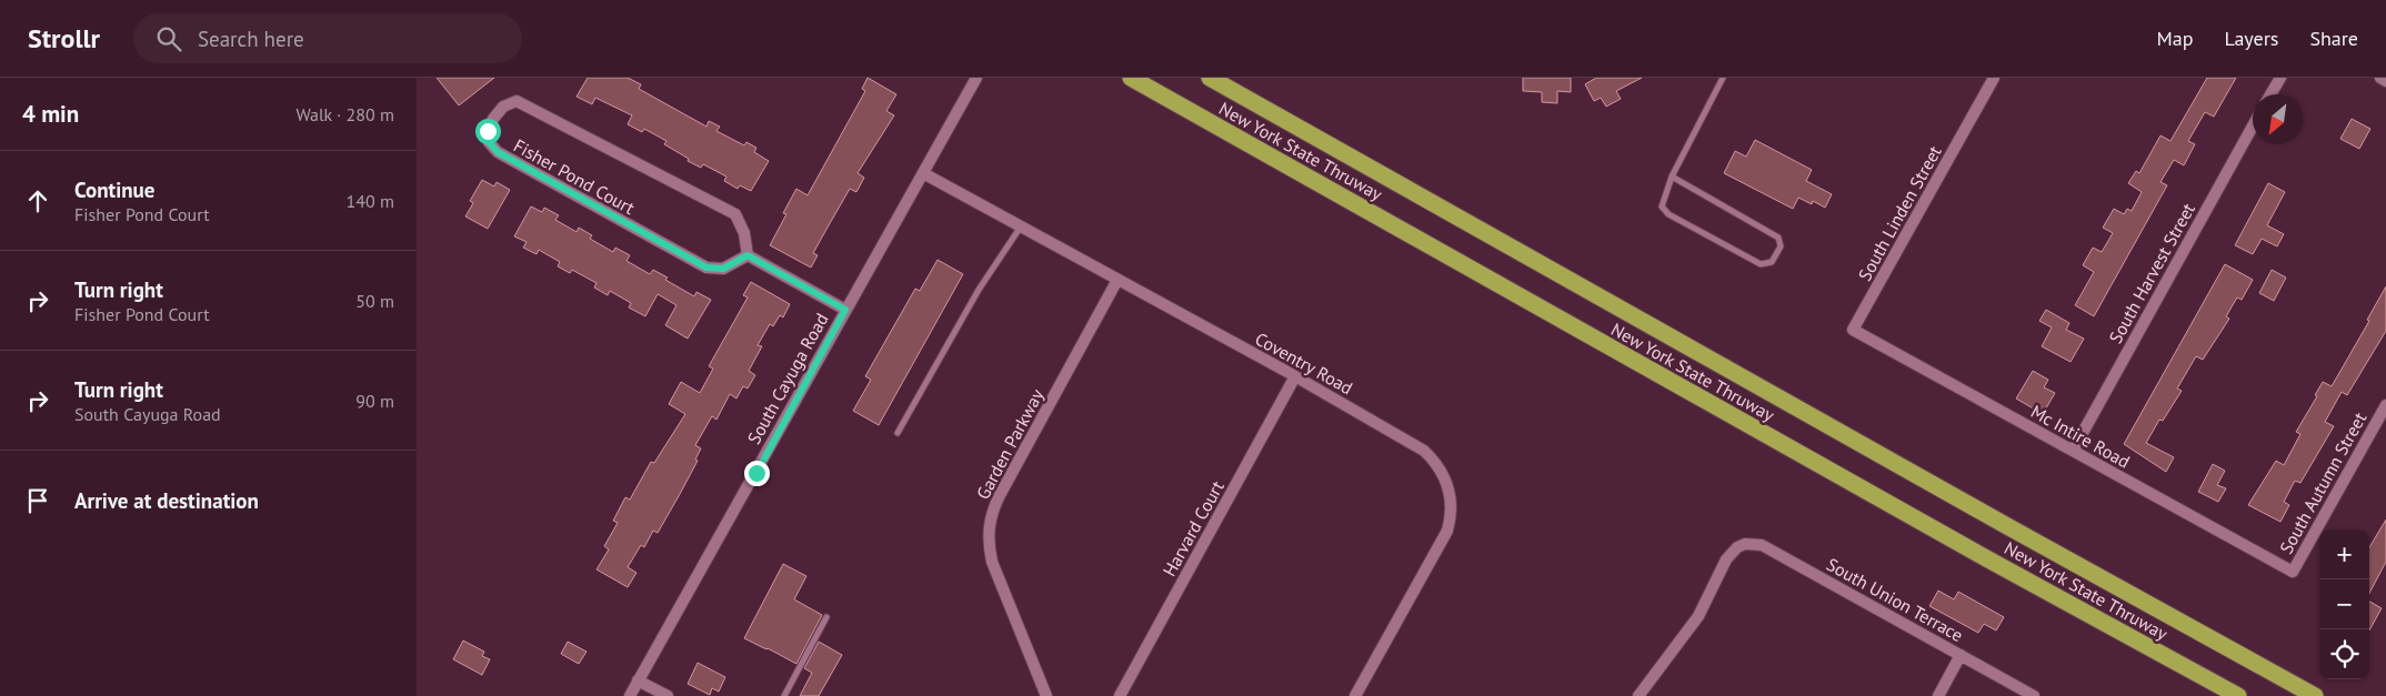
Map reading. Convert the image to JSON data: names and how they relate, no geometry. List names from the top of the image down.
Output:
{
  "streets": {
    "highway": ["New York State Thruway"],
    "street": [
      "Fisher Pond Court",
      "South Linden Street",
      "South Harvest Street",
      "Coventry Road",
      "South Cayuga Road",
      "Mc Intire Road",
      "Garden Parkway",
      "South Autumn Street",
      "Harvard Court",
      "South Union Terrace"
    ]
  },
  "crossings": [
    ["South Linden Street", "Mc Intire Road"],
    ["South Harvest Street", "Mc Intire Road"],
    ["Coventry Road", "South Cayuga Road"],
    ["Coventry Road", "Garden Parkway"],
    ["Coventry Road", "Harvard Court"],
    ["Mc Intire Road", "South Autumn Street"]
  ],
  "north": "bottom left",
  "page": {
    "header": "Strollr",
    "search": "Search here",
    "nav": ["Map", "Layers", "Share"],
    "heading": ["4 min", "Walk · 280 m"],
    "list": [
      ["Continue", "Fisher Pond Court", "140 m"],
      ["Turn right", "Fisher Pond Court", "50 m"],
      ["Turn right", "South Cayuga Road", "90 m"],
      "Arrive at destination"
    ],
    "map_buttons": ["+", "−"]
  }
}
